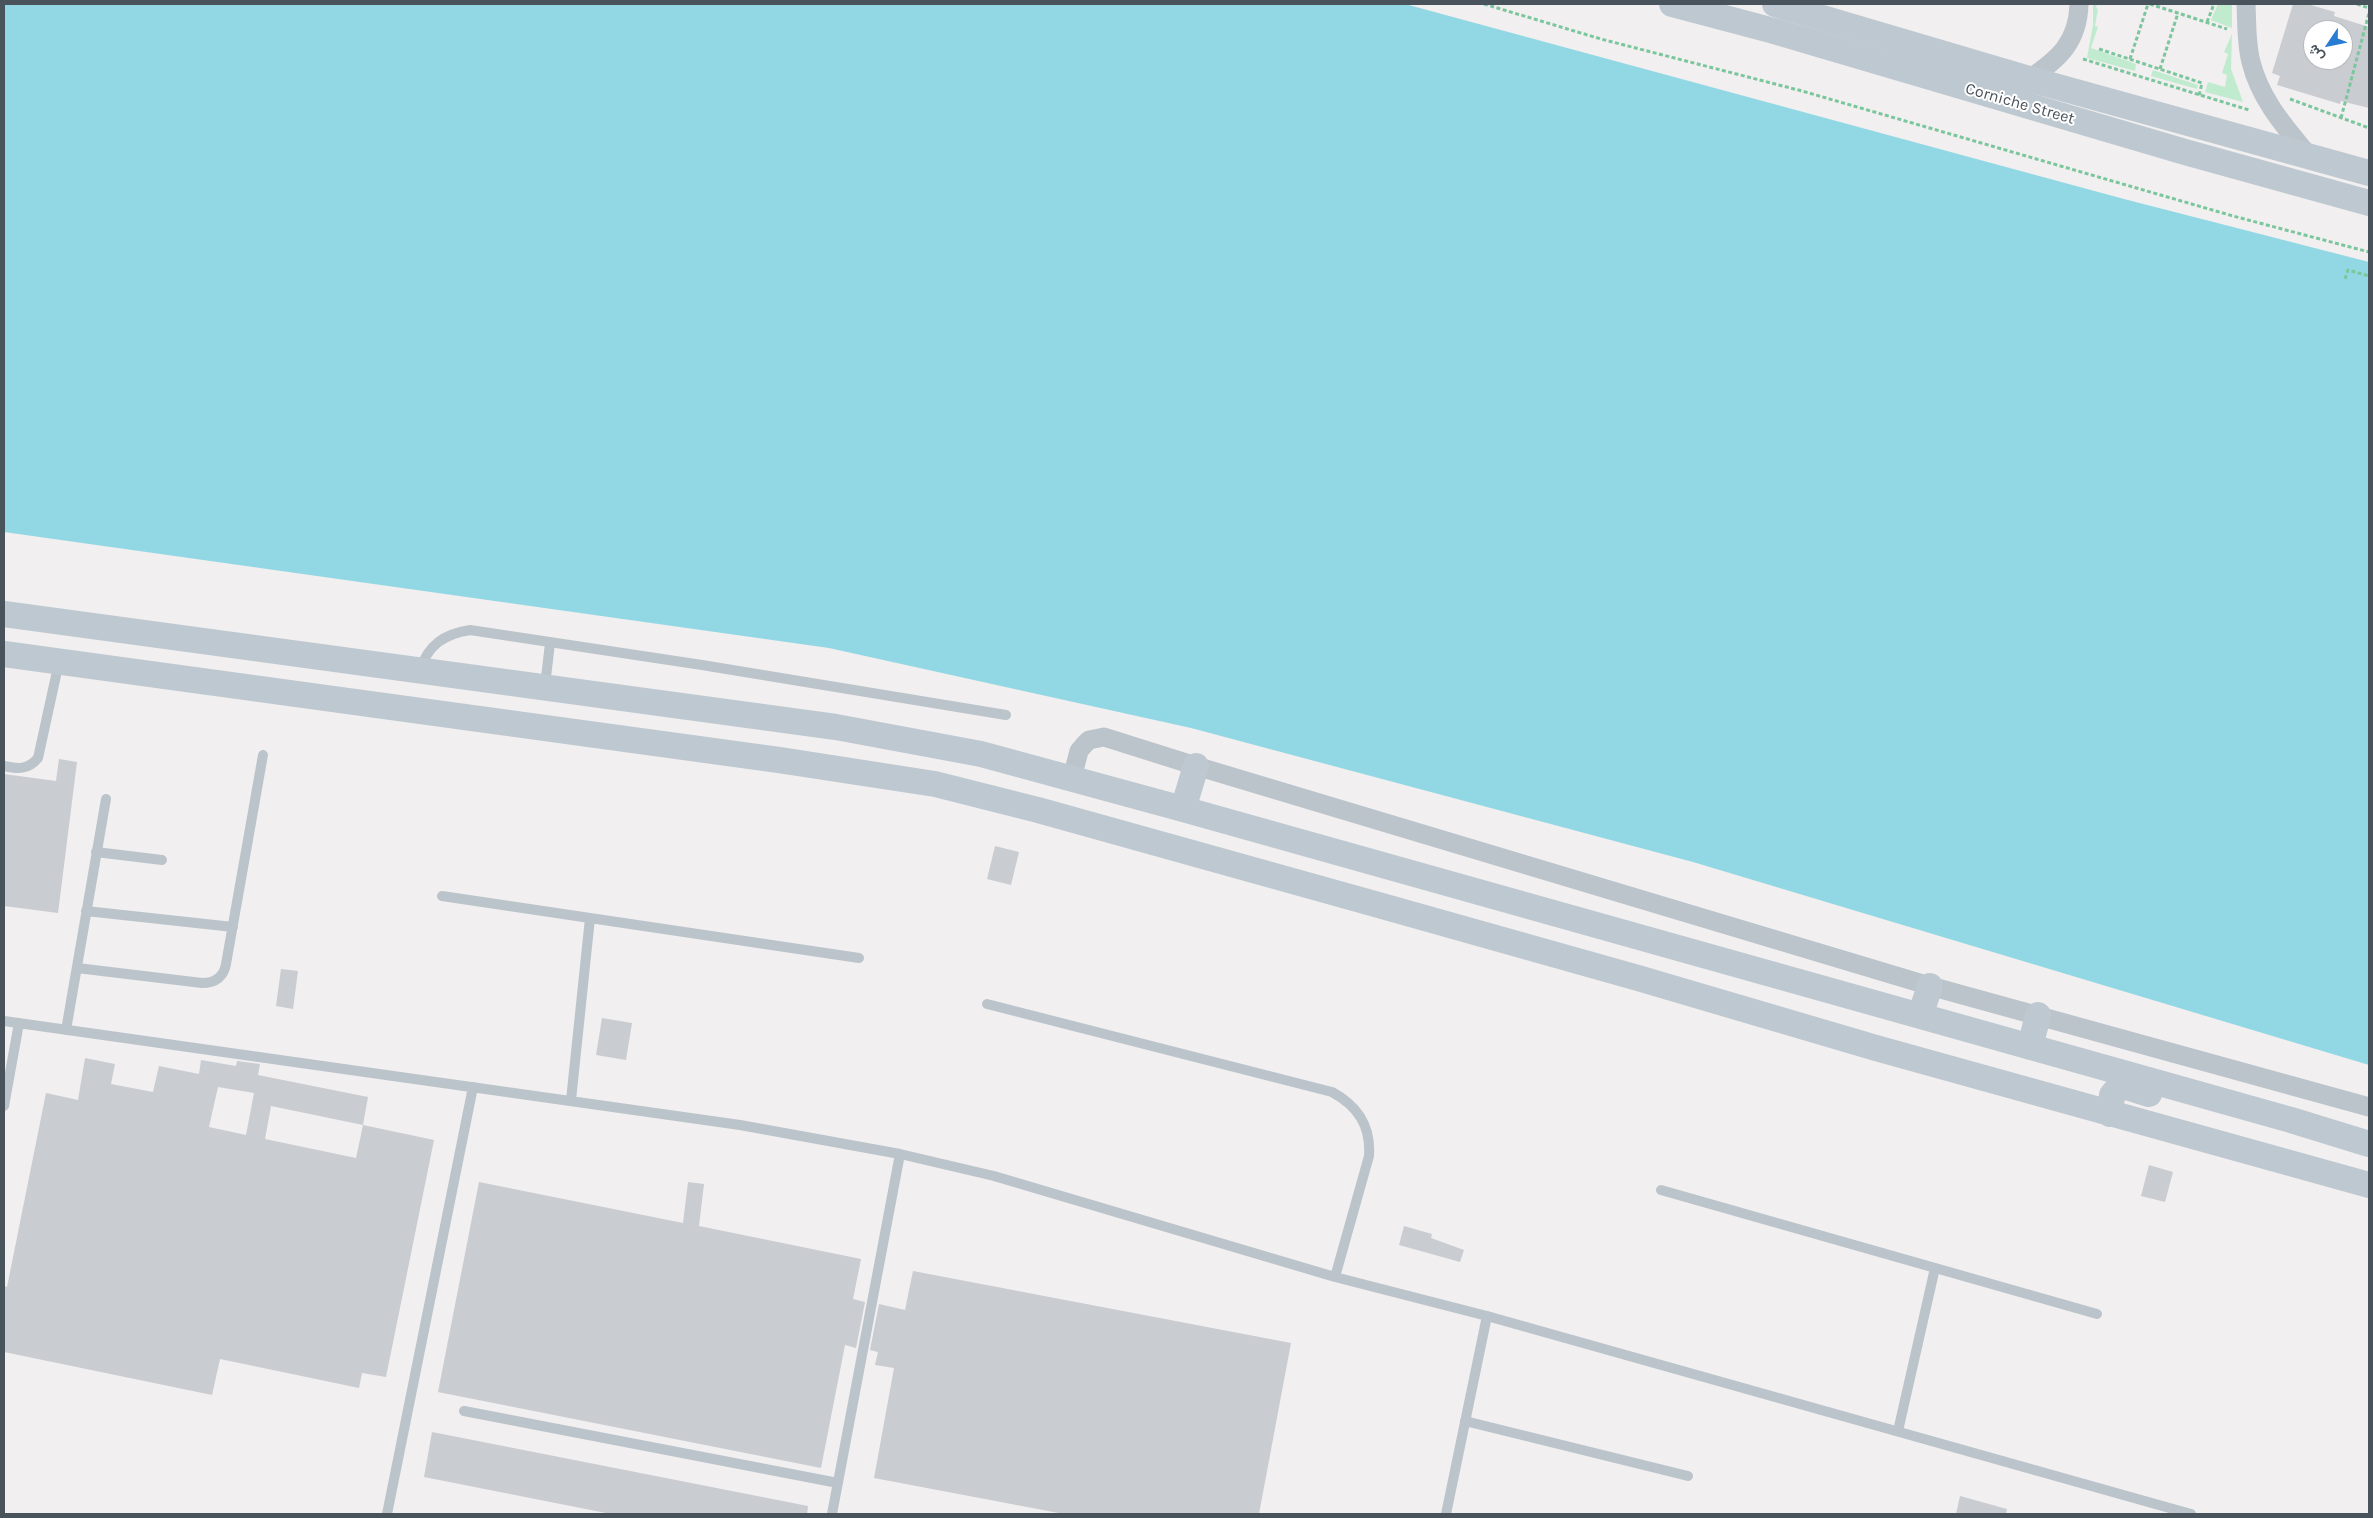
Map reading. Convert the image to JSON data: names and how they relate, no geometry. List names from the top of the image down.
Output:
{
  "streets": {
    "street": ["Corniche Street"]
  },
  "north": "bottom left"
}
